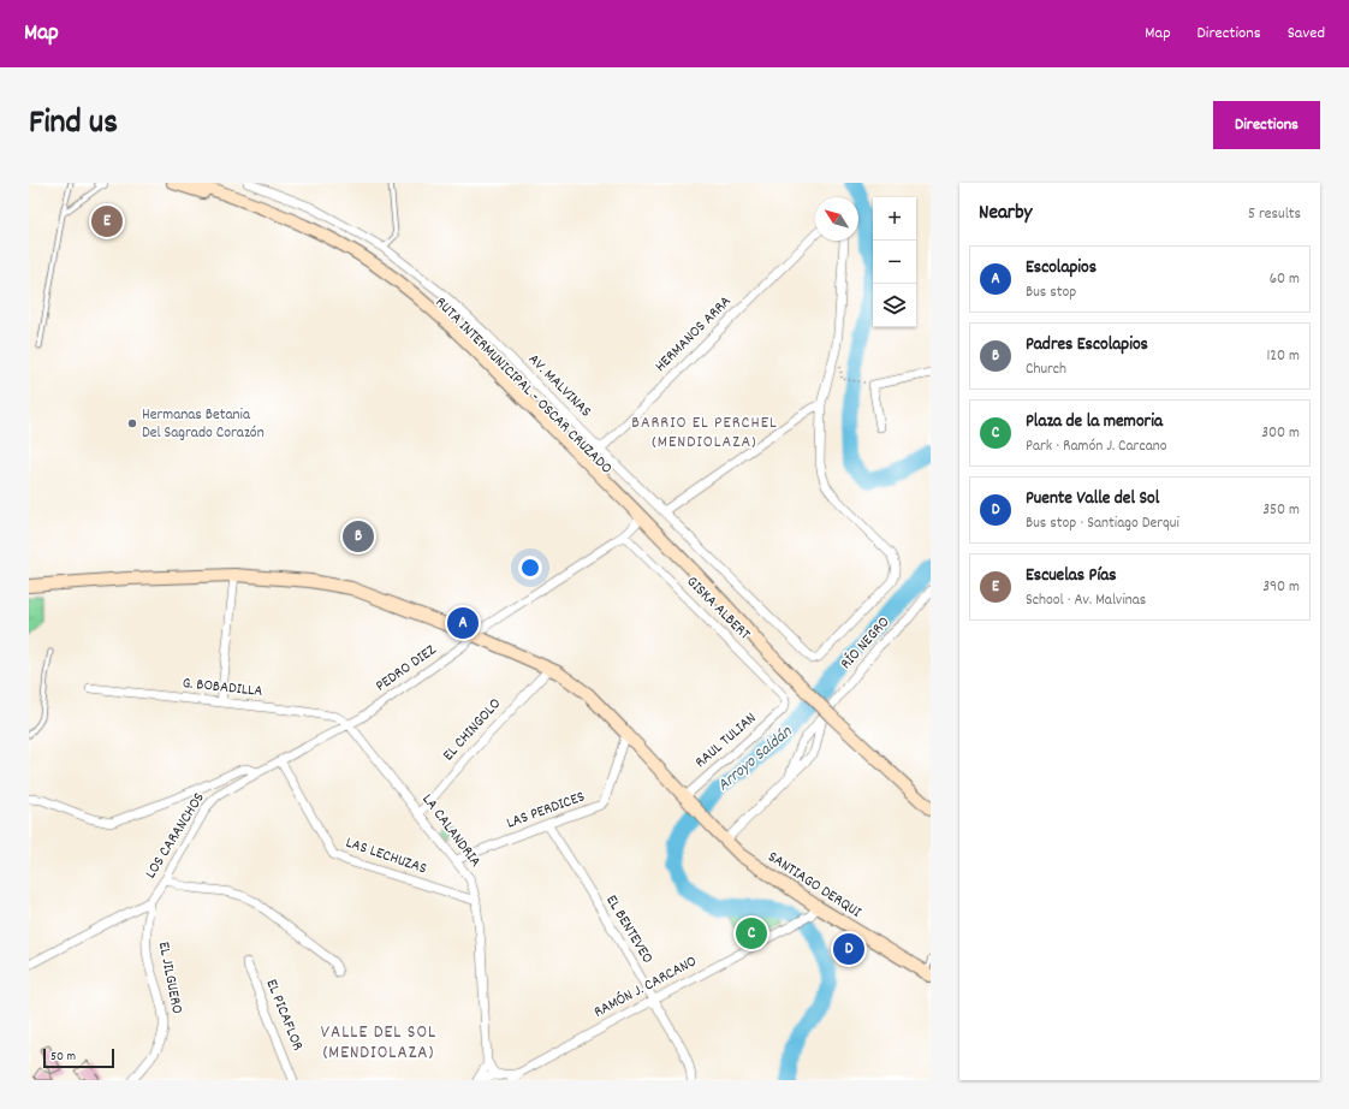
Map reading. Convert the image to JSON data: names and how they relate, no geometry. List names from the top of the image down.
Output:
{
  "streets": {
    "main road": ["RUTA INTERMUNICIPAL - OSCAR CRUZADO", "SANTIAGO DERQUI"],
    "street": [
      "HERMANOS ARRA",
      "AV. MALVINAS",
      "GISKA ALBERT",
      "RÍO NEGRO",
      "PEDRO DIEZ",
      "G. BOBADILLA",
      "EL CHINGOLO",
      "RAUL TULIAN",
      "LAS PERDICES",
      "LA CALANDRIA",
      "LOS CARANCHOS",
      "LAS LECHUZAS",
      "EL BENTEVEO",
      "EL JILGUERO",
      "RAMÓN J. CARCANO",
      "EL PICAFLOR"
    ]
  },
  "crossings": [
    ["HERMANOS ARRA", "RUTA INTERMUNICIPAL - OSCAR CRUZADO"],
    ["HERMANOS ARRA", "AV. MALVINAS"],
    ["RUTA INTERMUNICIPAL - OSCAR CRUZADO", "RÍO NEGRO"],
    ["RUTA INTERMUNICIPAL - OSCAR CRUZADO", "PEDRO DIEZ"],
    ["GISKA ALBERT", "PEDRO DIEZ"],
    ["GISKA ALBERT", "RAUL TULIAN"],
    ["RÍO NEGRO", "SANTIAGO DERQUI"],
    ["PEDRO DIEZ", "G. BOBADILLA"],
    ["PEDRO DIEZ", "LA CALANDRIA"],
    ["PEDRO DIEZ", "LOS CARANCHOS"],
    ["PEDRO DIEZ", "SANTIAGO DERQUI"],
    ["G. BOBADILLA", "LA CALANDRIA"],
    ["G. BOBADILLA", "LOS CARANCHOS"],
    ["EL CHINGOLO", "LA CALANDRIA"],
    ["EL CHINGOLO", "SANTIAGO DERQUI"],
    ["RAUL TULIAN", "SANTIAGO DERQUI"],
    ["LAS PERDICES", "LA CALANDRIA"],
    ["LAS PERDICES", "SANTIAGO DERQUI"],
    ["LAS PERDICES", "EL BENTEVEO"],
    ["LA CALANDRIA", "LOS CARANCHOS"],
    ["LA CALANDRIA", "LAS LECHUZAS"],
    ["LA CALANDRIA", "RAMÓN J. CARCANO"],
    ["LOS CARANCHOS", "LAS LECHUZAS"],
    ["LOS CARANCHOS", "EL JILGUERO"],
    ["SANTIAGO DERQUI", "RAMÓN J. CARCANO"],
    ["EL BENTEVEO", "RAMÓN J. CARCANO"]
  ],
  "districts": ["BARRIO EL PERCHEL (MENDIOLAZA)", "VALLE DEL SOL (MENDIOLAZA)"],
  "water": ["Arroyo Saldán"],
  "places": ["Hermanas Betania Del Sagrado Corazón"],
  "scale_bar": "50 m",
  "north": "top left",
  "page": {
    "header": "Map",
    "nav": ["Map", "Directions", "Saved"],
    "title": "Find us",
    "buttons": "Directions",
    "heading": ["Nearby", "5 results"],
    "map_buttons": ["+", "−"],
    "pins": [
      "E",
      "B",
      "A",
      "C",
      "D"
    ],
    "list": [
      {
        "mark": "A",
        "name": "Escolapios",
        "note": "Bus stop",
        "value": "60 m"
      },
      {
        "mark": "B",
        "name": "Padres Escolapios",
        "note": "Church",
        "value": "120 m"
      },
      {
        "mark": "C",
        "name": "Plaza de la memoria",
        "note": "Park · Ramón J. Carcano",
        "value": "300 m"
      },
      {
        "mark": "D",
        "name": "Puente Valle del Sol",
        "note": "Bus stop · Santiago Derqui",
        "value": "350 m"
      },
      {
        "mark": "E",
        "name": "Escuelas Pías",
        "note": "School · Av. Malvinas",
        "value": "390 m"
      }
    ],
    "scale": "50 m"
  }
}
